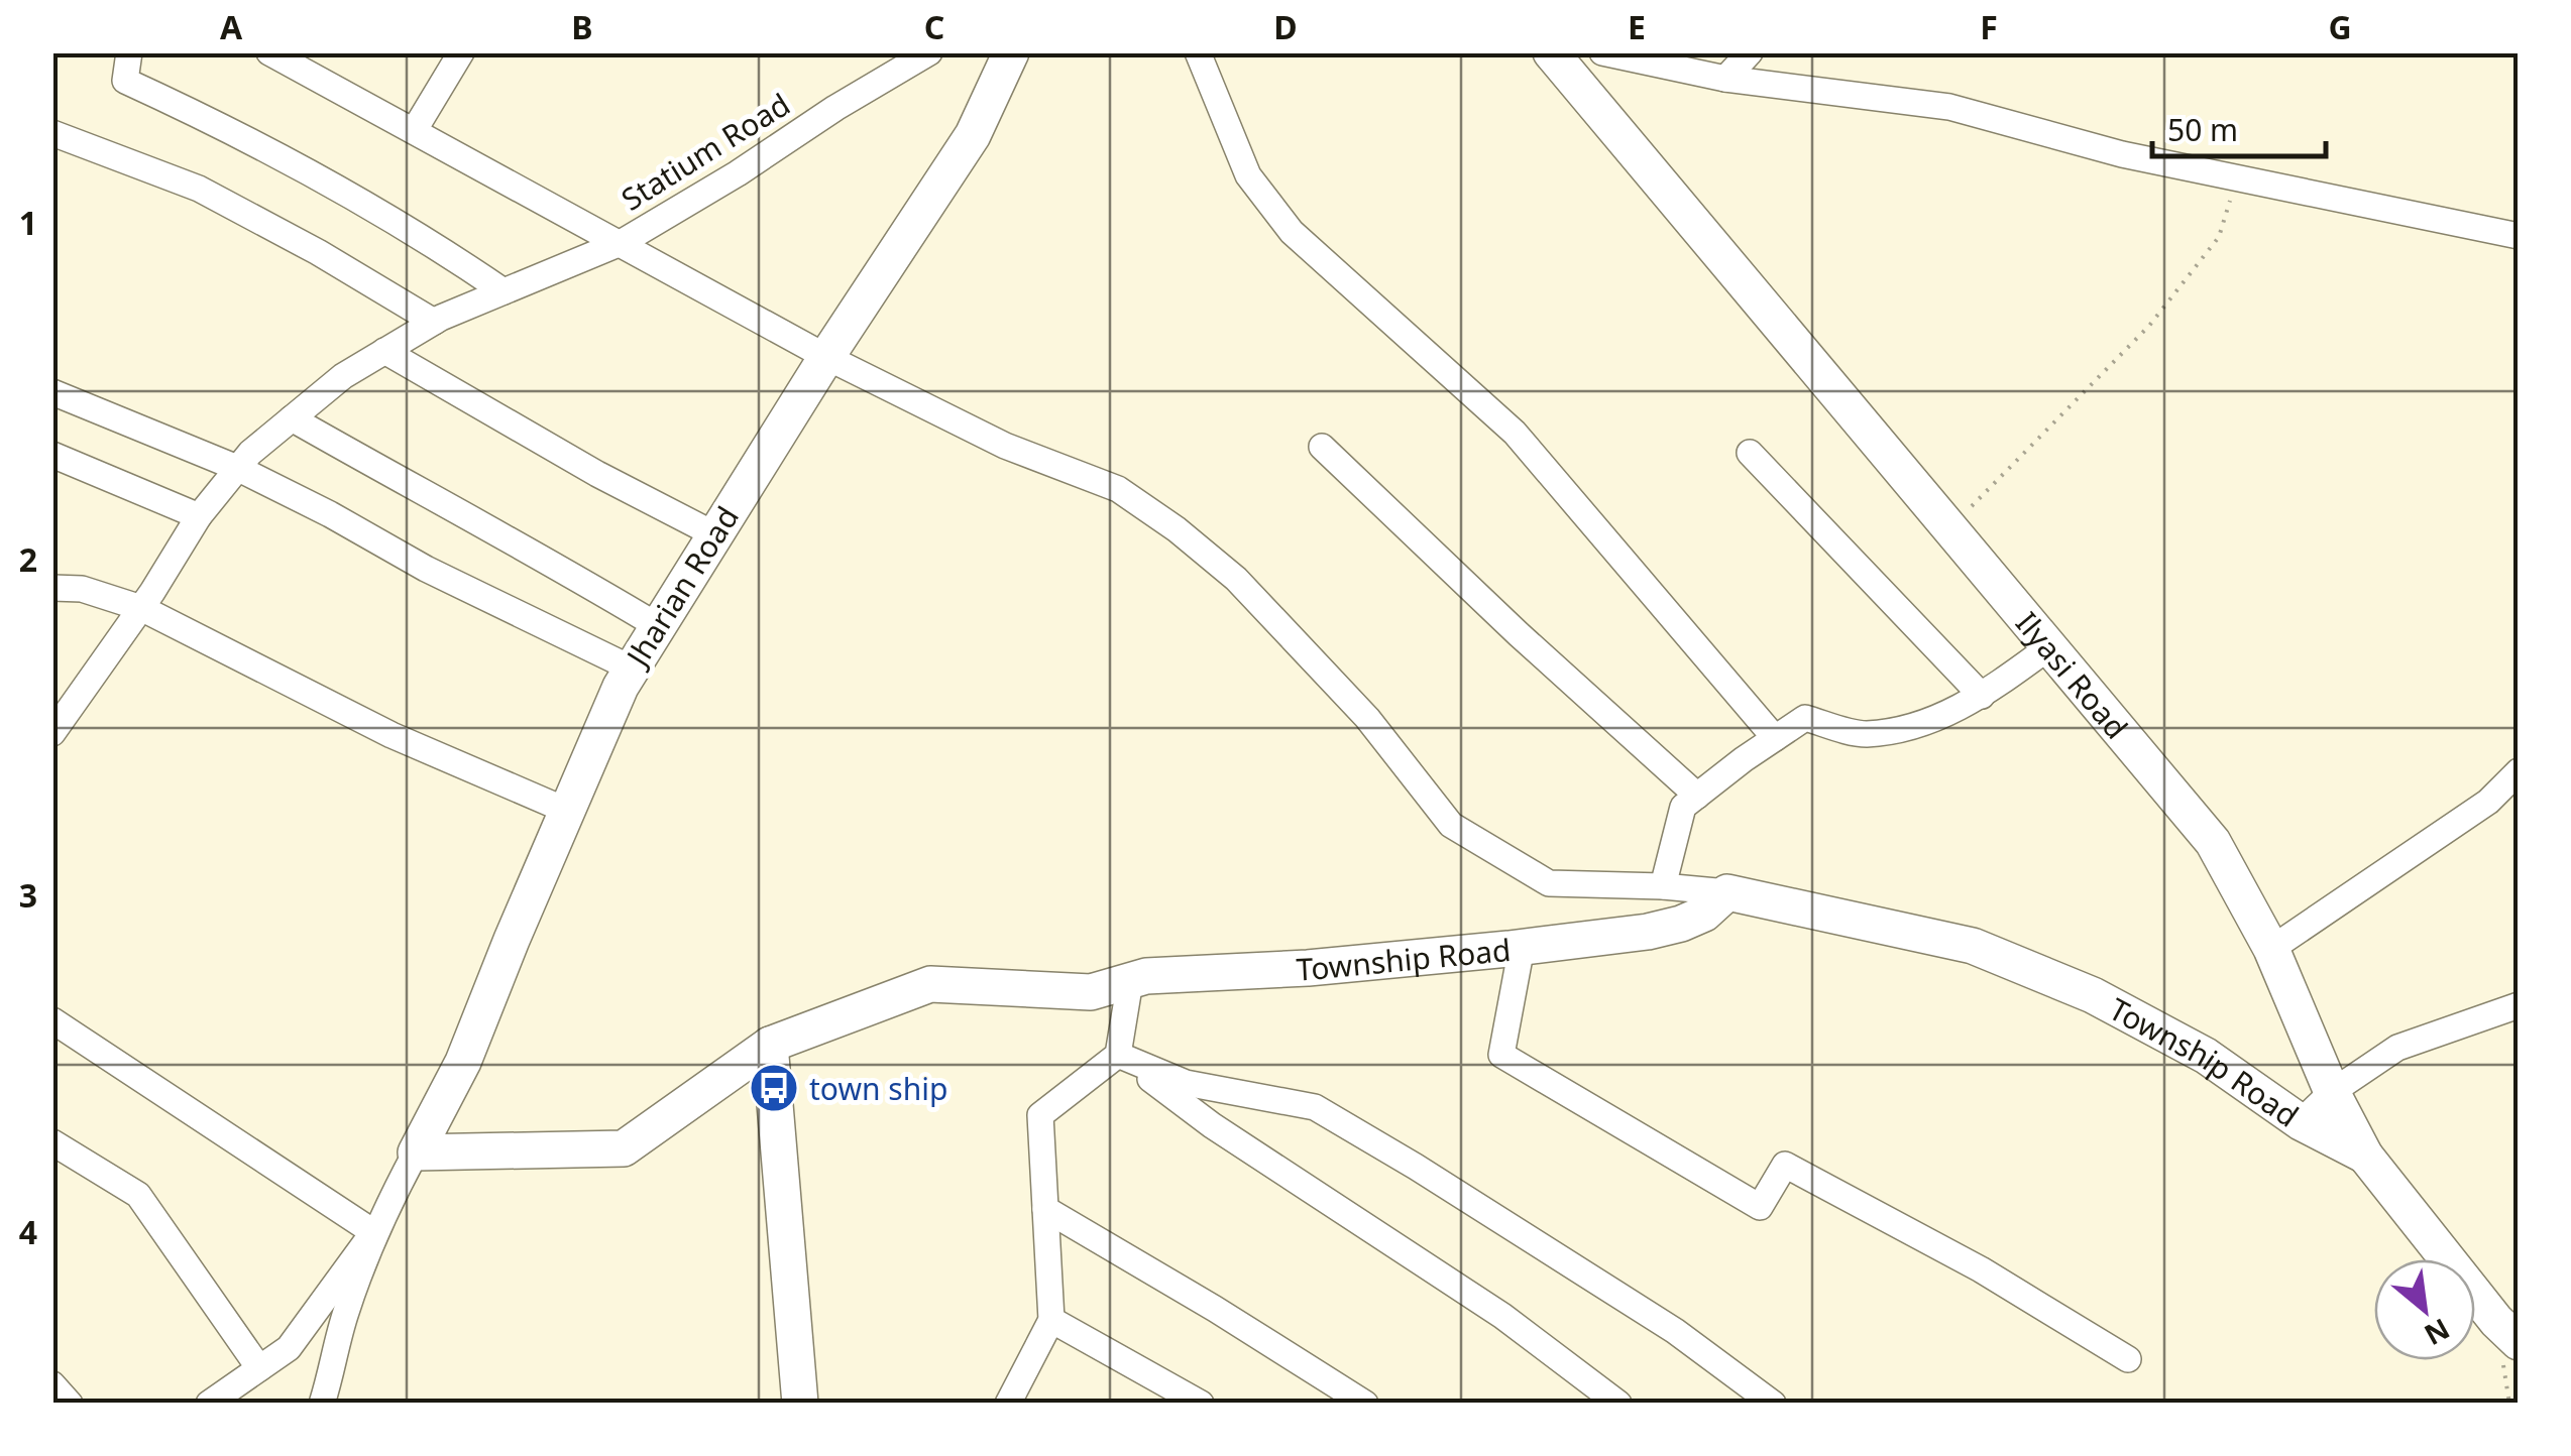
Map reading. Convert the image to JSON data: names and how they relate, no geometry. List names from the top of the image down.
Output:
{
  "streets": {
    "street": [
      "Statium Road",
      "Jharian Road",
      "Ilyasi Road",
      "Township Road"
    ]
  },
  "crossings": [
    ["Jharian Road", "Township Road"],
    ["Ilyasi Road", "Township Road"]
  ],
  "places": {
    "bus stop": ["town ship"]
  },
  "scale_bar": "50 m",
  "north": "bottom right",
  "grid": {
    "columns": [
      "A",
      "B",
      "C",
      "D",
      "E",
      "F",
      "G"
    ],
    "rows": [
      "1",
      "2",
      "3",
      "4"
    ]
  }
}
